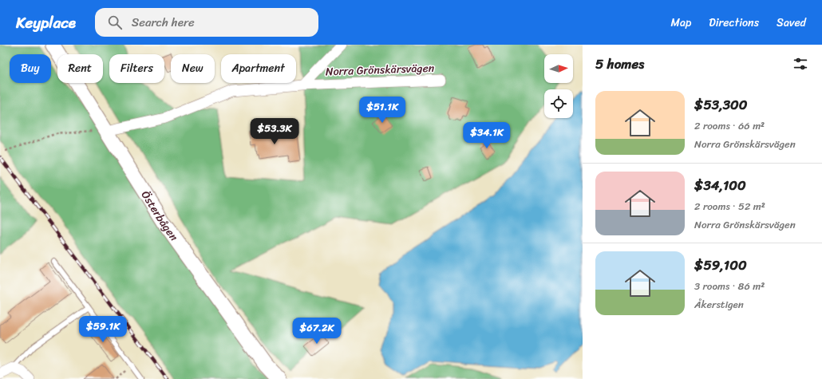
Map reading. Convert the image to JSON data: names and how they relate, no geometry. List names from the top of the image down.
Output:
{
  "streets": {
    "main road": ["Österbågen"],
    "street": ["Norra Grönskärsvägen"]
  },
  "crossings": [
    ["Norra Grönskärsvägen", "Österbågen"]
  ],
  "north": "right",
  "page": {
    "header": "Keyplace",
    "search": "Search here",
    "nav": ["Map", "Directions", "Saved"],
    "heading": "5 homes",
    "chip": [
      "Buy",
      "Rent",
      "Filters",
      "New",
      "Apartment"
    ],
    "list": [
      {
        "name": "$53,300",
        "note": "2 rooms · 66 m² · Norra Grönskärsvägen"
      },
      {
        "name": "$34,100",
        "note": "2 rooms · 52 m² · Norra Grönskärsvägen"
      },
      {
        "name": "$59,100",
        "note": "3 rooms · 86 m² · Åkerstigen"
      }
    ],
    "price": [
      "$51.1K",
      "$53.3K",
      "$34.1K",
      "$59.1K",
      "$67.2K"
    ]
  }
}
